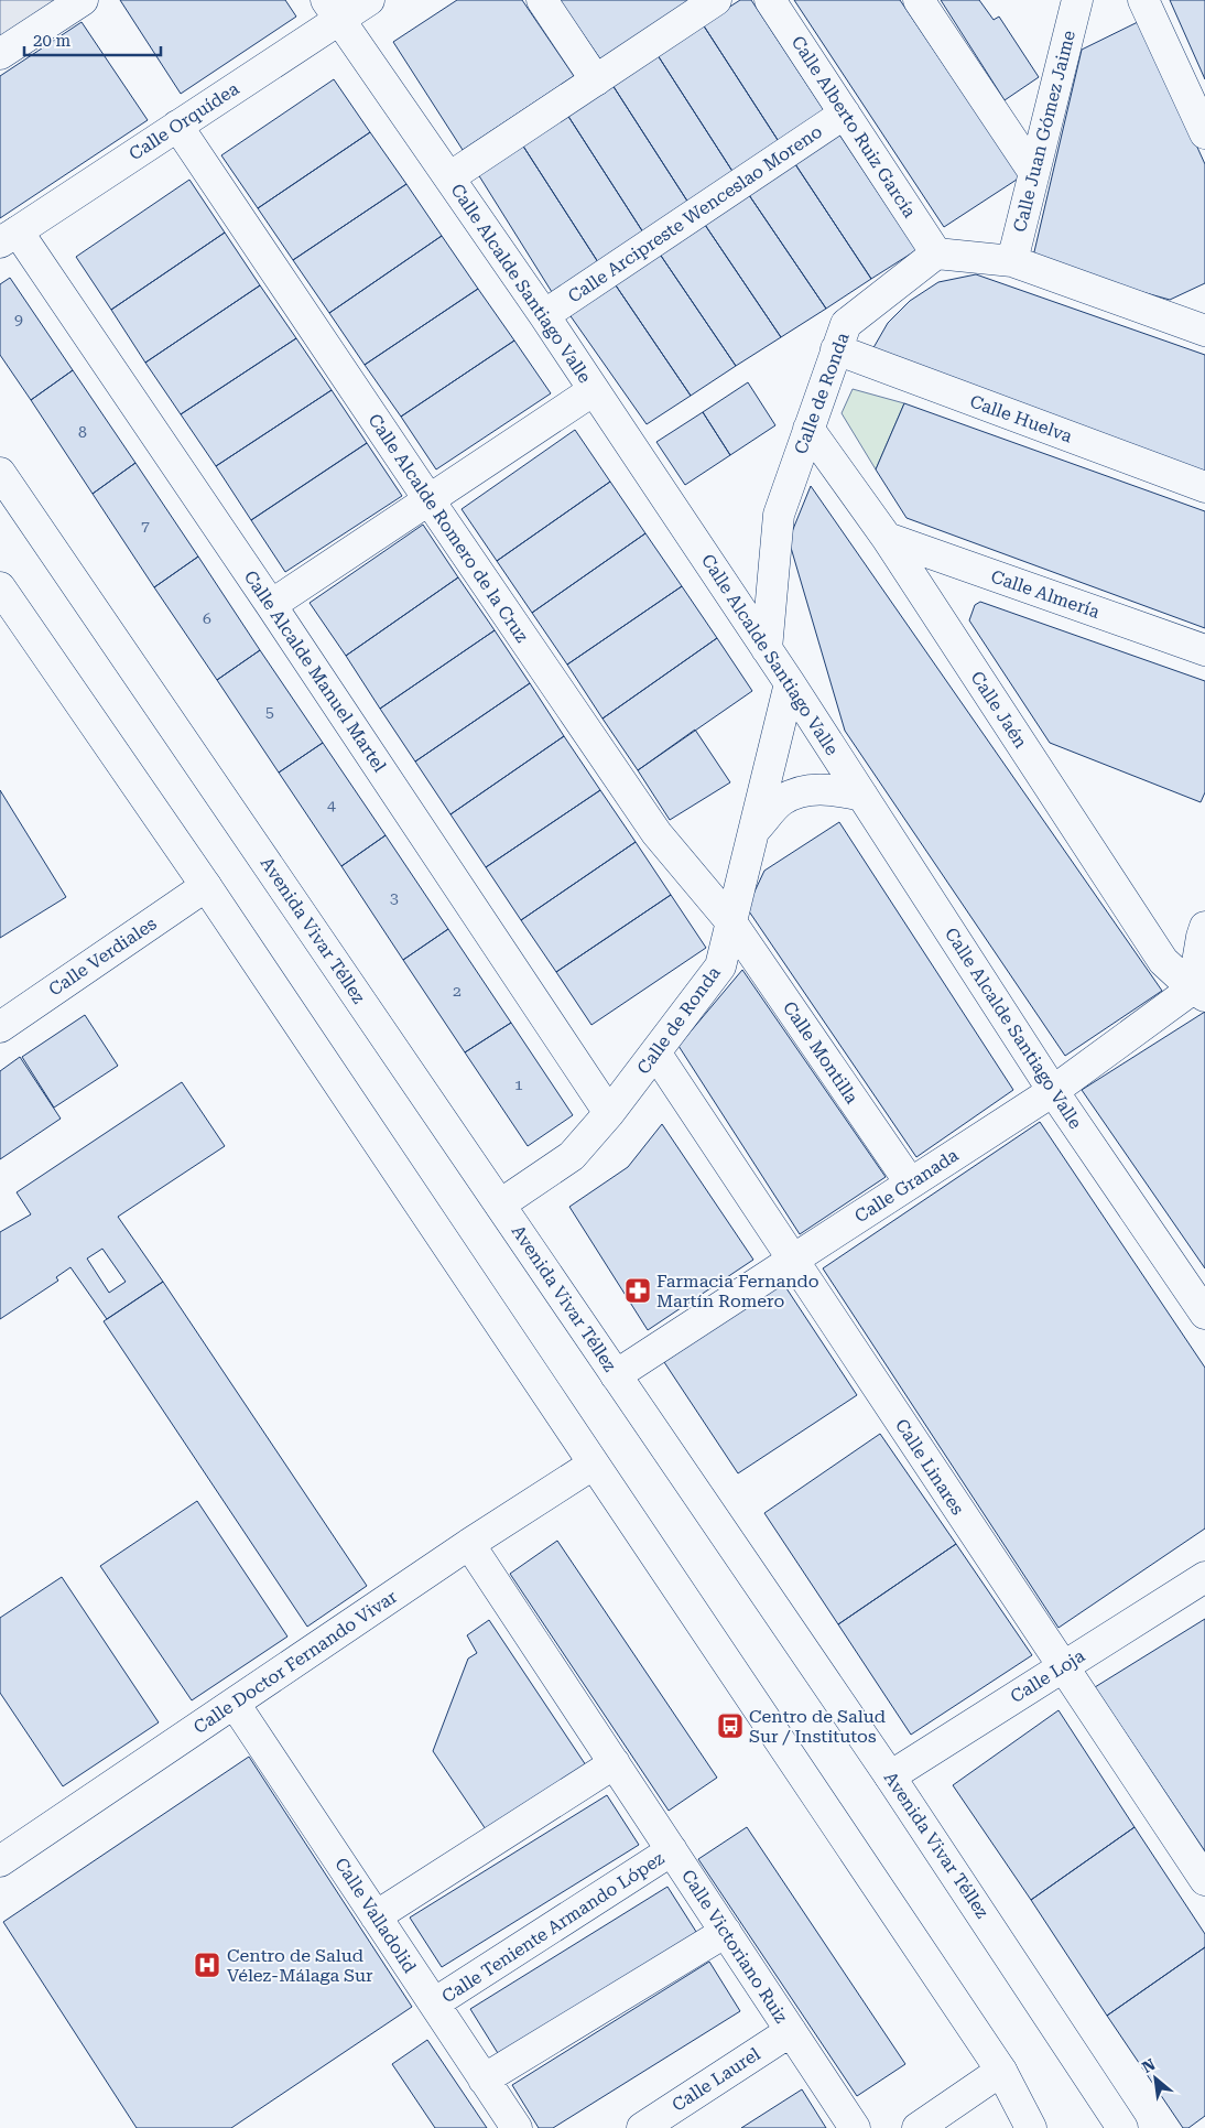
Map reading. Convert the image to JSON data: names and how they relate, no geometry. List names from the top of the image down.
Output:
{
  "streets": {
    "street": [
      "Calle Orquídea",
      "Calle Alberto Ruiz García",
      "Calle Juan Gómez Jaime",
      "Calle Arcipreste Wenceslao Moreno",
      "Calle Alcalde Santiago Valle",
      "Calle de Ronda",
      "Calle Huelva",
      "Calle Alcalde Romero de la Cruz",
      "Calle Almería",
      "Calle Alcalde Manuel Martel",
      "Calle Jaén",
      "Avenida Vivar Téllez",
      "Calle Verdiales",
      "Calle Montilla",
      "Calle Granada",
      "Calle Linares",
      "Calle Doctor Fernando Vivar",
      "Calle Loja",
      "Calle Valladolid",
      "Calle Teniente Armando López",
      "Calle Victoriano Ruiz",
      "Calle Laurel"
    ]
  },
  "crossings": [
    ["Calle Orquídea", "Calle Alcalde Santiago Valle"],
    ["Calle Orquídea", "Calle Alcalde Romero de la Cruz"],
    ["Calle Orquídea", "Calle Alcalde Manuel Martel"],
    ["Calle Alberto Ruiz García", "Calle Arcipreste Wenceslao Moreno"],
    ["Calle Alberto Ruiz García", "Calle de Ronda"],
    ["Calle Arcipreste Wenceslao Moreno", "Calle Alcalde Santiago Valle"],
    ["Calle Alcalde Santiago Valle", "Calle de Ronda"],
    ["Calle Alcalde Santiago Valle", "Calle Granada"],
    ["Calle de Ronda", "Calle Huelva"],
    ["Calle de Ronda", "Calle Alcalde Romero de la Cruz"],
    ["Calle de Ronda", "Calle Alcalde Manuel Martel"],
    ["Calle de Ronda", "Calle Jaén"],
    ["Calle de Ronda", "Avenida Vivar Téllez"],
    ["Calle de Ronda", "Calle Montilla"],
    ["Calle de Ronda", "Calle Linares"],
    ["Calle Alcalde Romero de la Cruz", "Calle Montilla"],
    ["Calle Almería", "Calle Jaén"],
    ["Calle Jaén", "Calle Granada"],
    ["Avenida Vivar Téllez", "Calle Granada"],
    ["Avenida Vivar Téllez", "Calle Loja"],
    ["Calle Montilla", "Calle Granada"],
    ["Calle Granada", "Calle Linares"],
    ["Calle Linares", "Calle Loja"],
    ["Calle Doctor Fernando Vivar", "Calle Valladolid"],
    ["Calle Doctor Fernando Vivar", "Calle Victoriano Ruiz"],
    ["Calle Valladolid", "Calle Teniente Armando López"],
    ["Calle Teniente Armando López", "Calle Victoriano Ruiz"],
    ["Calle Victoriano Ruiz", "Calle Laurel"]
  ],
  "places": {
    "pharmacy": ["Farmacia Fernando Martín Romero"],
    "bus stop": ["Centro de Salud Sur / Institutos"],
    "hospital": ["Centro de Salud Vélez-Málaga Sur"]
  },
  "house_numbers": [
    "9",
    "8",
    "7",
    "6",
    "5",
    "4",
    "3",
    "2",
    "1"
  ],
  "scale_bar": "20 m",
  "north": "top left"
}
